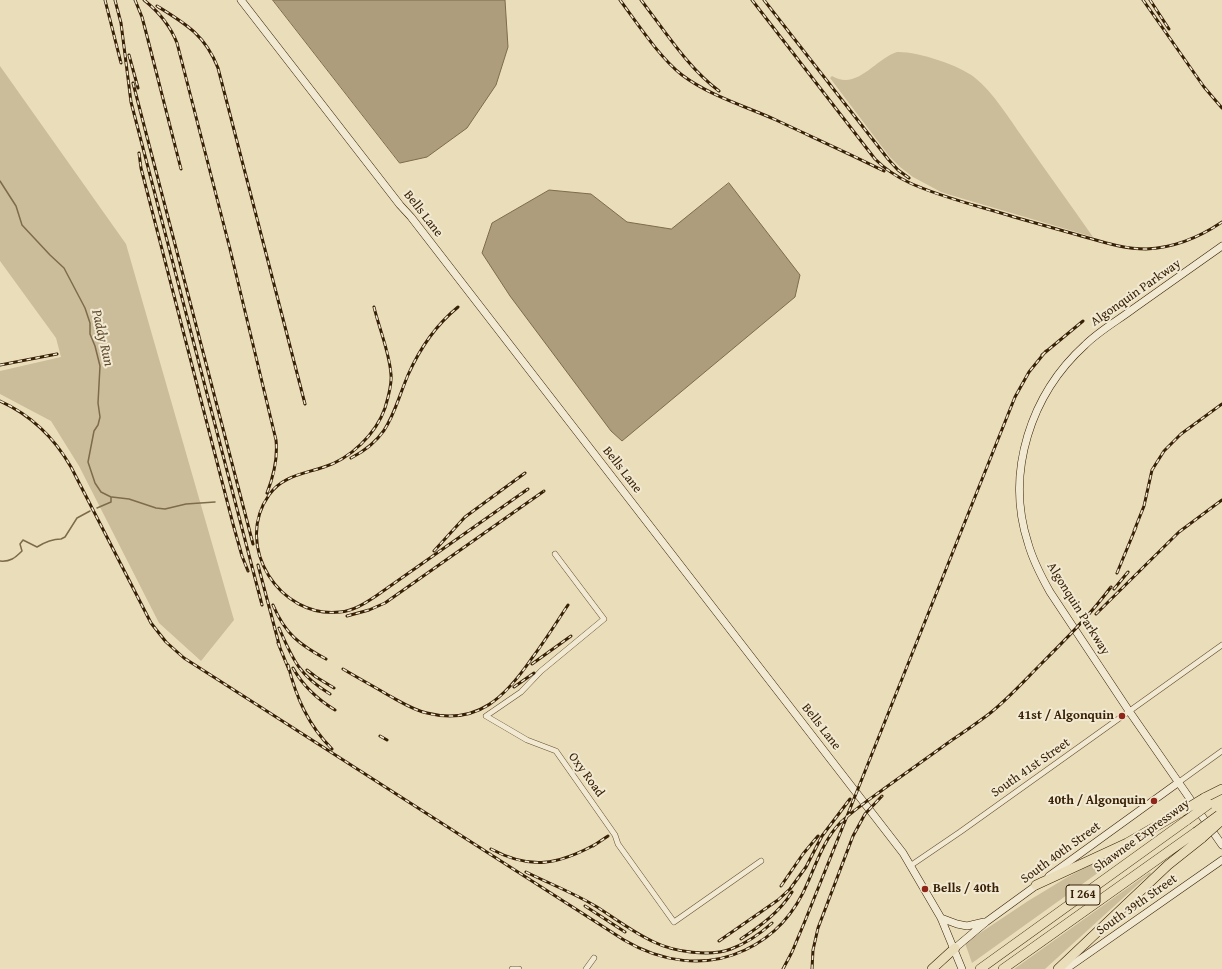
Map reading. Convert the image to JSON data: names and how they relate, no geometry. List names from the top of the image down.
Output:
{
  "streets": {
    "highway": ["Shawnee Expressway", "I 264"],
    "street": [
      "Bells Lane",
      "Algonquin Parkway",
      "South 41st Street",
      "Oxy Road",
      "South 40th Street",
      "South 39th Street"
    ]
  },
  "crossings": [
    ["Bells Lane", "South 41st Street"],
    ["Bells Lane", "South 40th Street"],
    ["Algonquin Parkway", "South 41st Street"],
    ["Algonquin Parkway", "South 40th Street"]
  ],
  "water": ["Paddy Run"],
  "places": ["41st / Algonquin", "40th / Algonquin", "Bells / 40th"]
}
